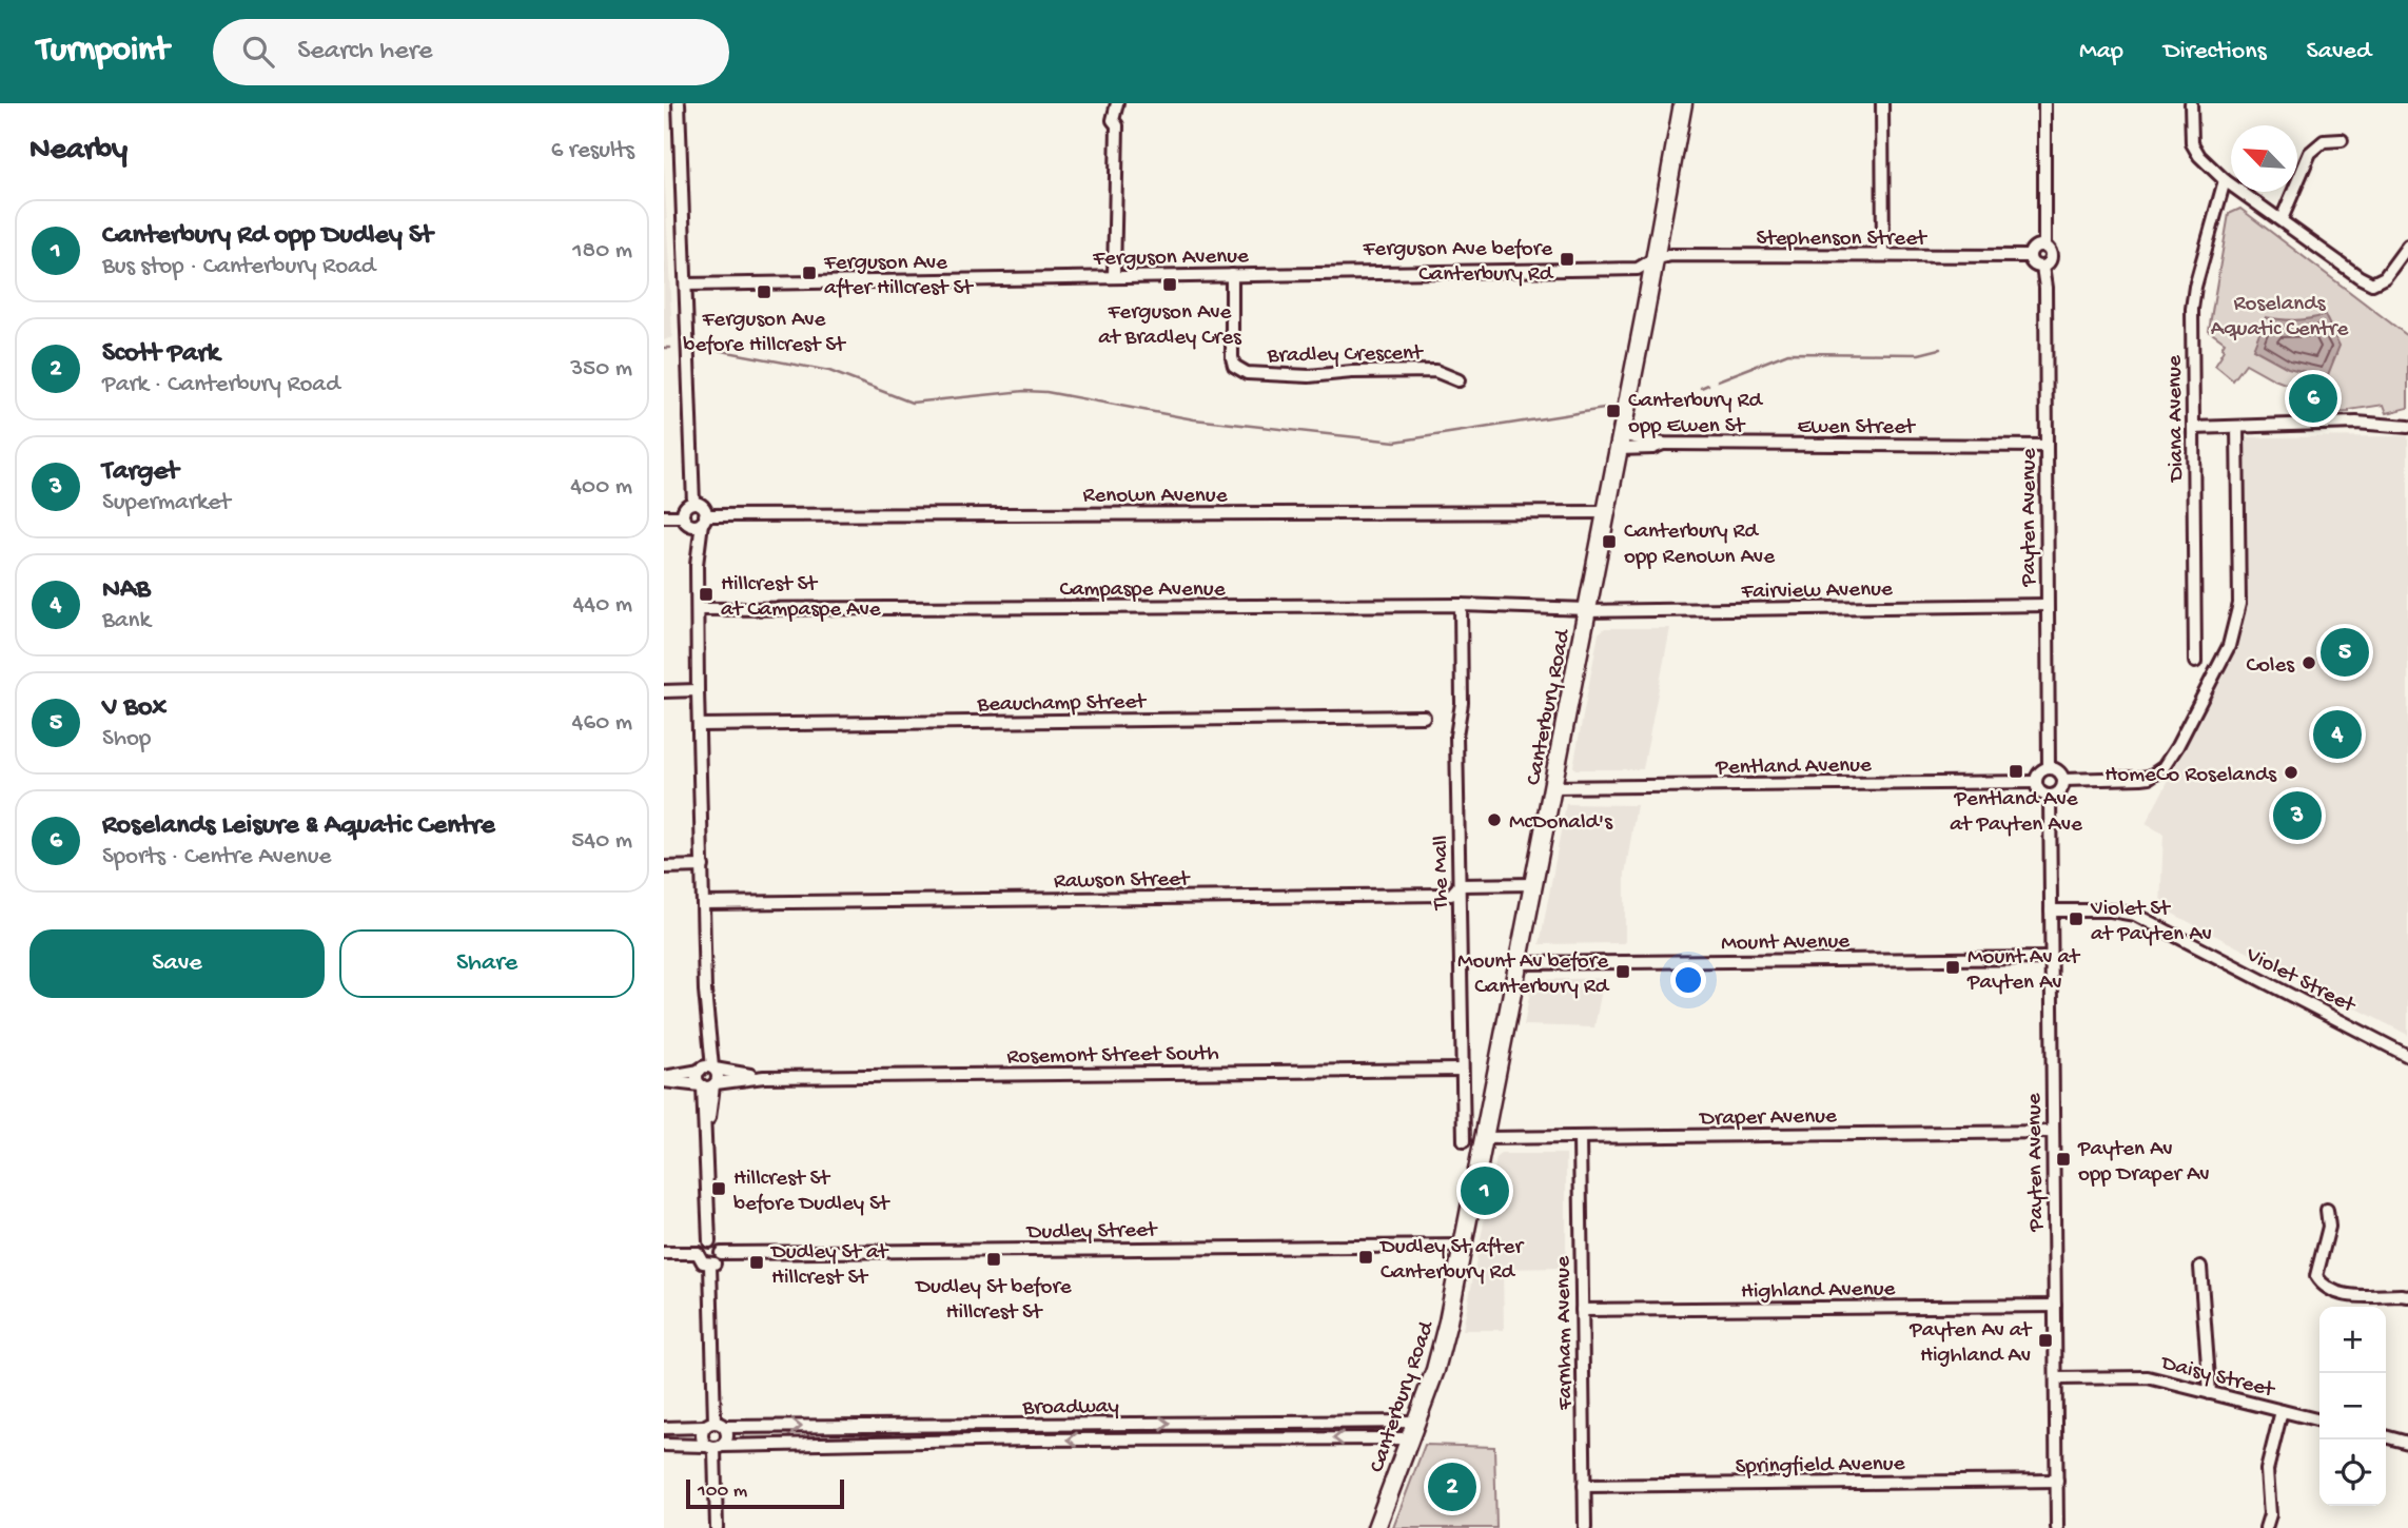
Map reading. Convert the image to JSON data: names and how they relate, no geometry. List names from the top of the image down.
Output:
{
  "streets": {
    "highway": ["Canterbury Road"],
    "street": [
      "Stephenson Street",
      "Ferguson Avenue",
      "Bradley Crescent",
      "Diana Avenue",
      "Ewen Street",
      "Renown Avenue",
      "Payten Avenue",
      "Campaspe Avenue",
      "Fairview Avenue",
      "Beauchamp Street",
      "Pentland Avenue",
      "The Mall",
      "Rawson Street",
      "Mount Avenue",
      "Violet Street",
      "Rosemont Street South",
      "Draper Avenue",
      "Dudley Street",
      "Highland Avenue",
      "Farnham Avenue",
      "Daisy Street",
      "Broadway",
      "Springfield Avenue"
    ]
  },
  "crossings": [
    ["Stephenson Street", "Ferguson Avenue"],
    ["Stephenson Street", "Payten Avenue"],
    ["Stephenson Street", "Canterbury Road"],
    ["Ferguson Avenue", "Bradley Crescent"],
    ["Ferguson Avenue", "Canterbury Road"],
    ["Ewen Street", "Payten Avenue"],
    ["Ewen Street", "Canterbury Road"],
    ["Renown Avenue", "Canterbury Road"],
    ["Payten Avenue", "Fairview Avenue"],
    ["Payten Avenue", "Pentland Avenue"],
    ["Payten Avenue", "Mount Avenue"],
    ["Payten Avenue", "Violet Street"],
    ["Payten Avenue", "Draper Avenue"],
    ["Payten Avenue", "Highland Avenue"],
    ["Payten Avenue", "Daisy Street"],
    ["Payten Avenue", "Springfield Avenue"],
    ["Campaspe Avenue", "Fairview Avenue"],
    ["Campaspe Avenue", "Canterbury Road"],
    ["Campaspe Avenue", "The Mall"],
    ["Fairview Avenue", "Canterbury Road"],
    ["Canterbury Road", "Pentland Avenue"],
    ["Canterbury Road", "Rawson Street"],
    ["Canterbury Road", "Mount Avenue"],
    ["Canterbury Road", "Draper Avenue"],
    ["Canterbury Road", "Dudley Street"],
    ["Canterbury Road", "Broadway"],
    ["The Mall", "Rawson Street"],
    ["The Mall", "Rosemont Street South"],
    ["Draper Avenue", "Farnham Avenue"],
    ["Highland Avenue", "Farnham Avenue"],
    ["Farnham Avenue", "Springfield Avenue"]
  ],
  "parks": ["Roselands Aquatic Centre"],
  "places": {
    "transit": [
      "Ferguson Ave before Canterbury Rd",
      "Ferguson Ave after Hillcrest St",
      "Ferguson Ave at Bradley Cres",
      "Ferguson Ave before Hillcrest St",
      "Canterbury Rd opp Ewen St",
      "Canterbury Rd opp Renown Ave",
      "Hillcrest St at Campaspe Ave",
      "Pentland Ave at Payten Ave",
      "Violet St at Payten Av",
      "Mount Av at Payten Av",
      "Mount Av before Canterbury Rd",
      "Payten Av opp Draper Av",
      "Hillcrest St before Dudley St",
      "Dudley St after Canterbury Rd",
      "Dudley St before Hillcrest St",
      "Dudley St at Hillcrest St",
      "Payten Av at Highland Av"
    ],
    "other": ["Coles", "HomeCo Roselands", "McDonald's"]
  },
  "scale_bar": "100 m",
  "north": "top left",
  "page": {
    "header": "Turnpoint",
    "search": "Search here",
    "nav": ["Map", "Directions", "Saved"],
    "heading": ["Nearby", "6 results"],
    "list": [
      {
        "mark": "1",
        "name": "Canterbury Rd opp Dudley St",
        "note": "Bus stop · Canterbury Road",
        "value": "180 m"
      },
      {
        "mark": "2",
        "name": "Scott Park",
        "note": "Park · Canterbury Road",
        "value": "350 m"
      },
      {
        "mark": "3",
        "name": "Target",
        "note": "Supermarket",
        "value": "400 m"
      },
      {
        "mark": "4",
        "name": "NAB",
        "note": "Bank",
        "value": "440 m"
      },
      {
        "mark": "5",
        "name": "V Box",
        "note": "Shop",
        "value": "460 m"
      },
      {
        "mark": "6",
        "name": "Roselands Leisure & Aquatic Centre",
        "note": "Sports · Centre Avenue",
        "value": "540 m"
      }
    ],
    "pins": [
      "6",
      "5",
      "4",
      "3",
      "1",
      "2"
    ],
    "buttons": ["Save", "Share"],
    "map_buttons": ["+", "−"],
    "scale": "100 m"
  }
}
